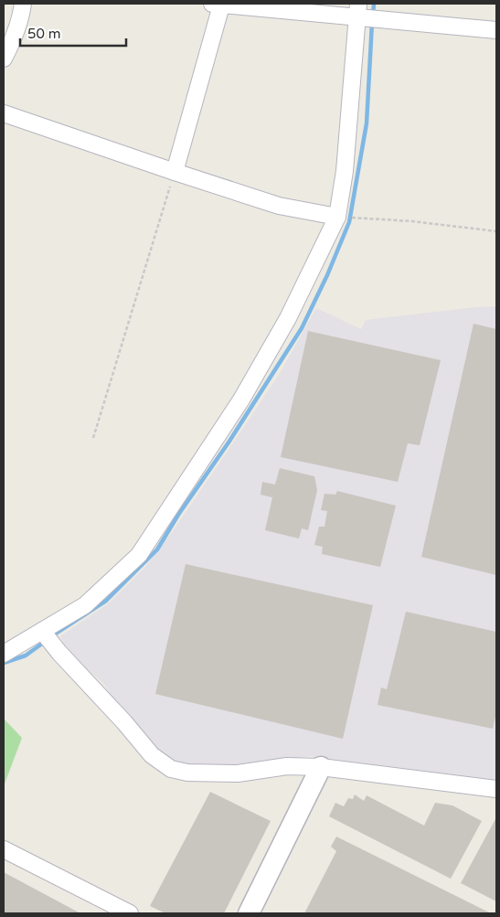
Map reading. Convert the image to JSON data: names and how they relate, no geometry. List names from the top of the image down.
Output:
{
  "scale_bar": "50 m"
}
